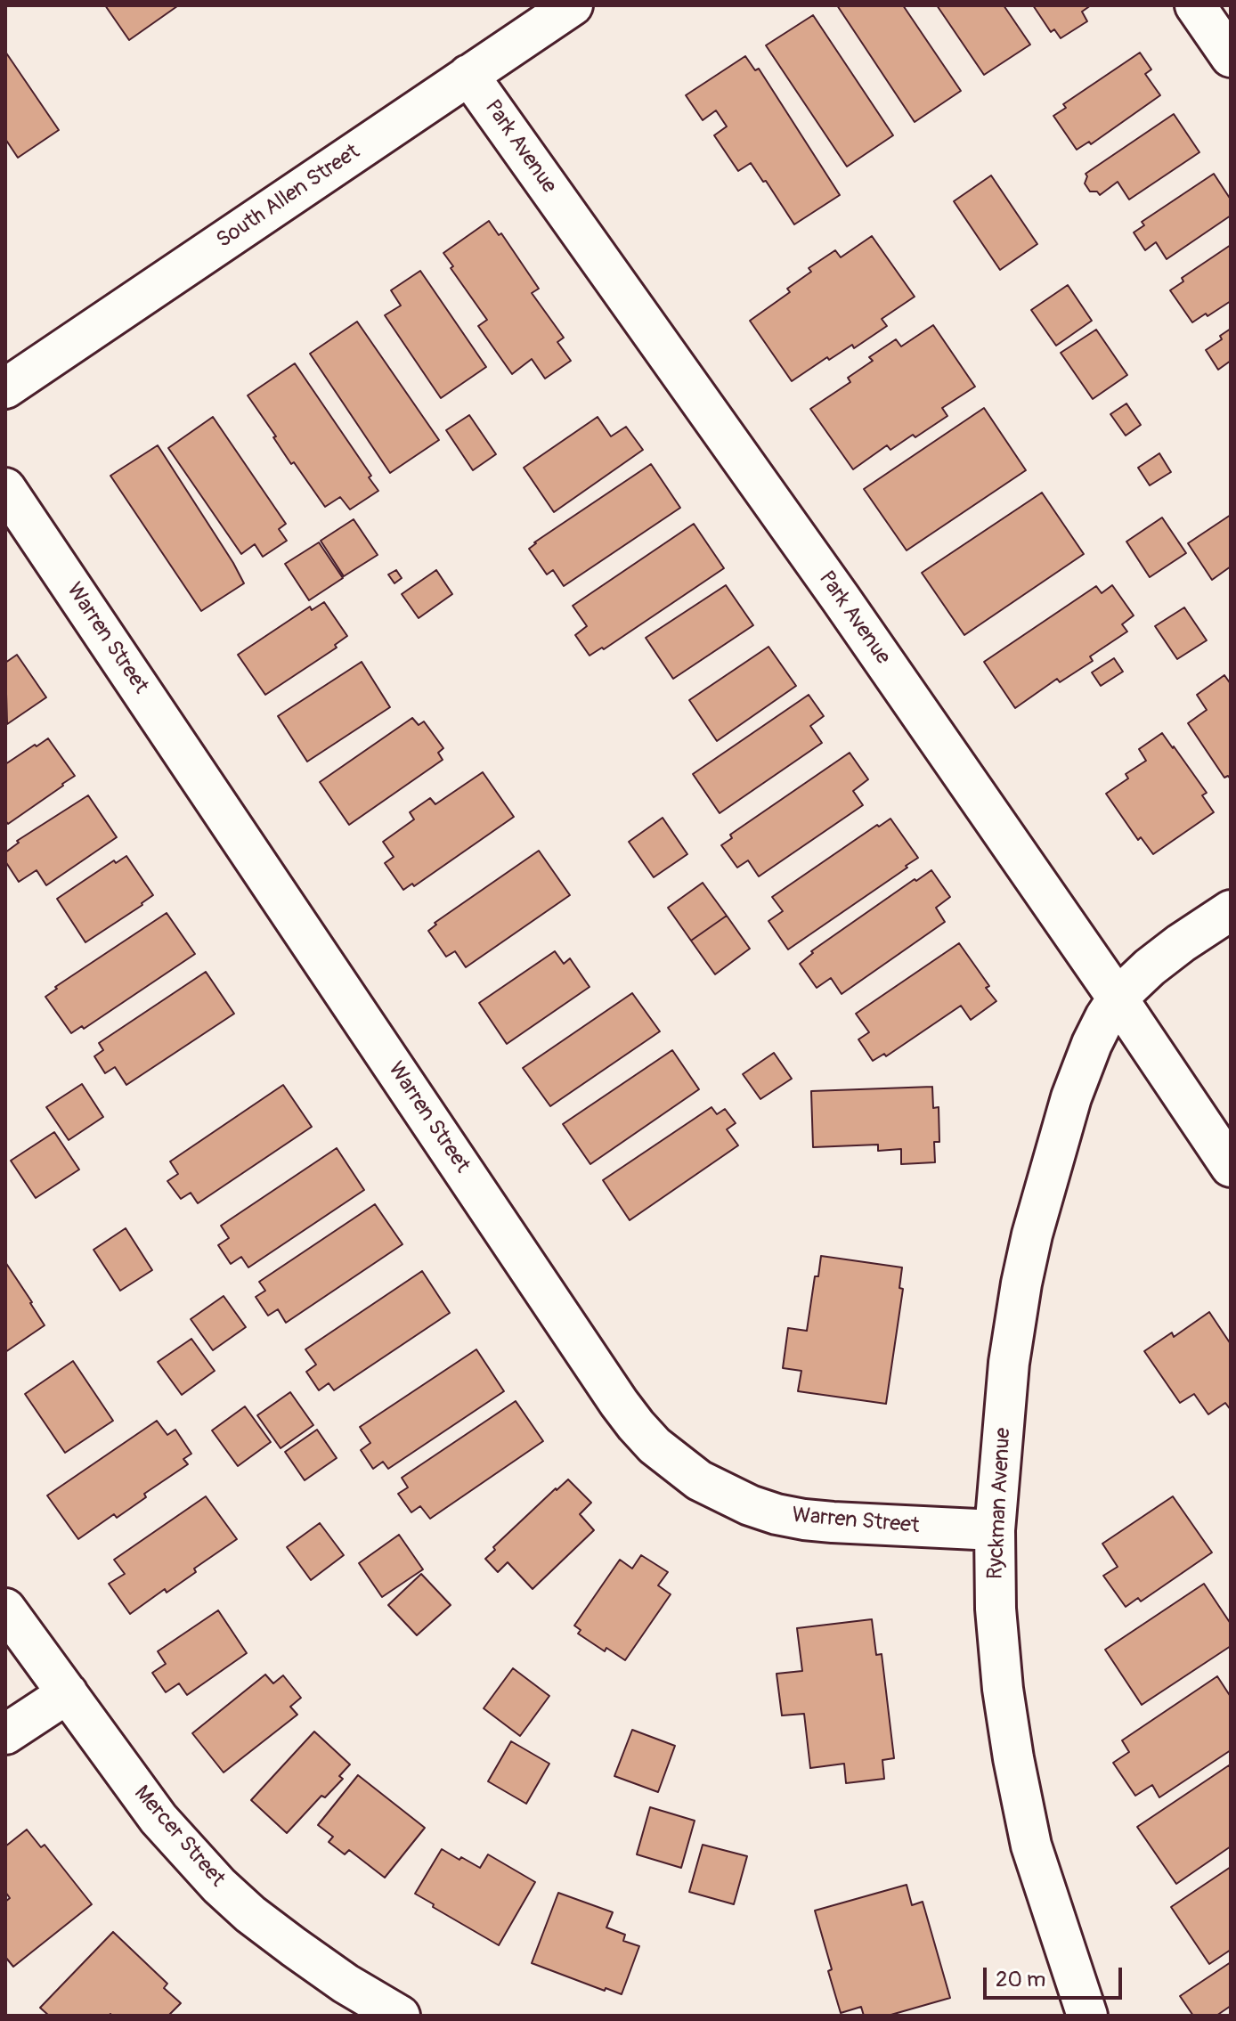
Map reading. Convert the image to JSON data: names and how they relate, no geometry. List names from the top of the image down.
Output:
{
  "streets": {
    "street": [
      "Park Avenue",
      "South Allen Street",
      "Warren Street",
      "Ryckman Avenue",
      "Mercer Street"
    ]
  },
  "crossings": [
    ["Park Avenue", "South Allen Street"],
    ["Park Avenue", "Ryckman Avenue"],
    ["Warren Street", "Ryckman Avenue"]
  ],
  "scale_bar": "20 m"
}
